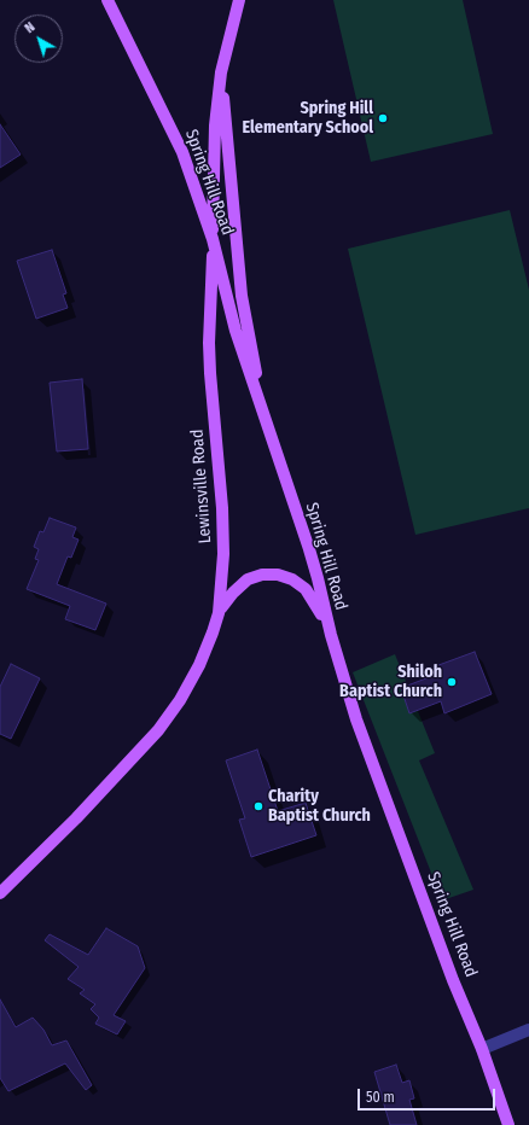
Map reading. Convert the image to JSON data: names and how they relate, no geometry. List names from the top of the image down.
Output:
{
  "streets": {
    "main road": ["Spring Hill Road", "Lewinsville Road"]
  },
  "crossings": [
    ["Spring Hill Road", "Lewinsville Road"]
  ],
  "places": ["Spring Hill Elementary School", "Shiloh Baptist Church", "Charity Baptist Church"],
  "scale_bar": "50 m",
  "north": "top left"
}
